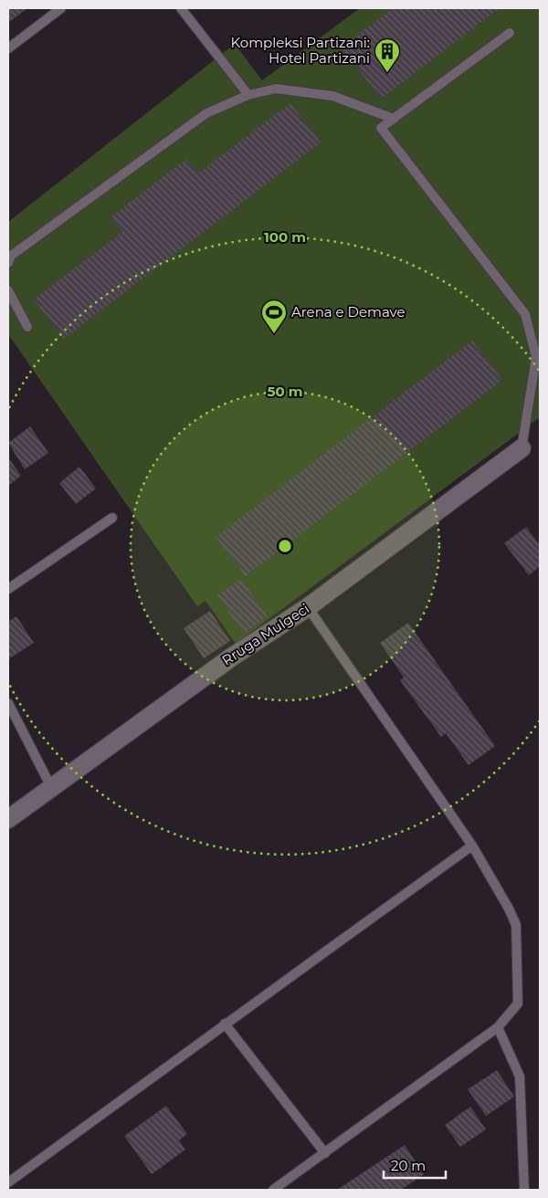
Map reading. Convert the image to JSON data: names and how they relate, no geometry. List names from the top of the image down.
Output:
{
  "streets": {
    "street": ["Rruga Mulgeci"]
  },
  "places": {
    "building": ["Kompleksi Partizani: Hotel Partizani"],
    "sports": ["Arena e Demave"]
  },
  "scale_bar": "20 m",
  "rings": ["100 m", "50 m"]
}
